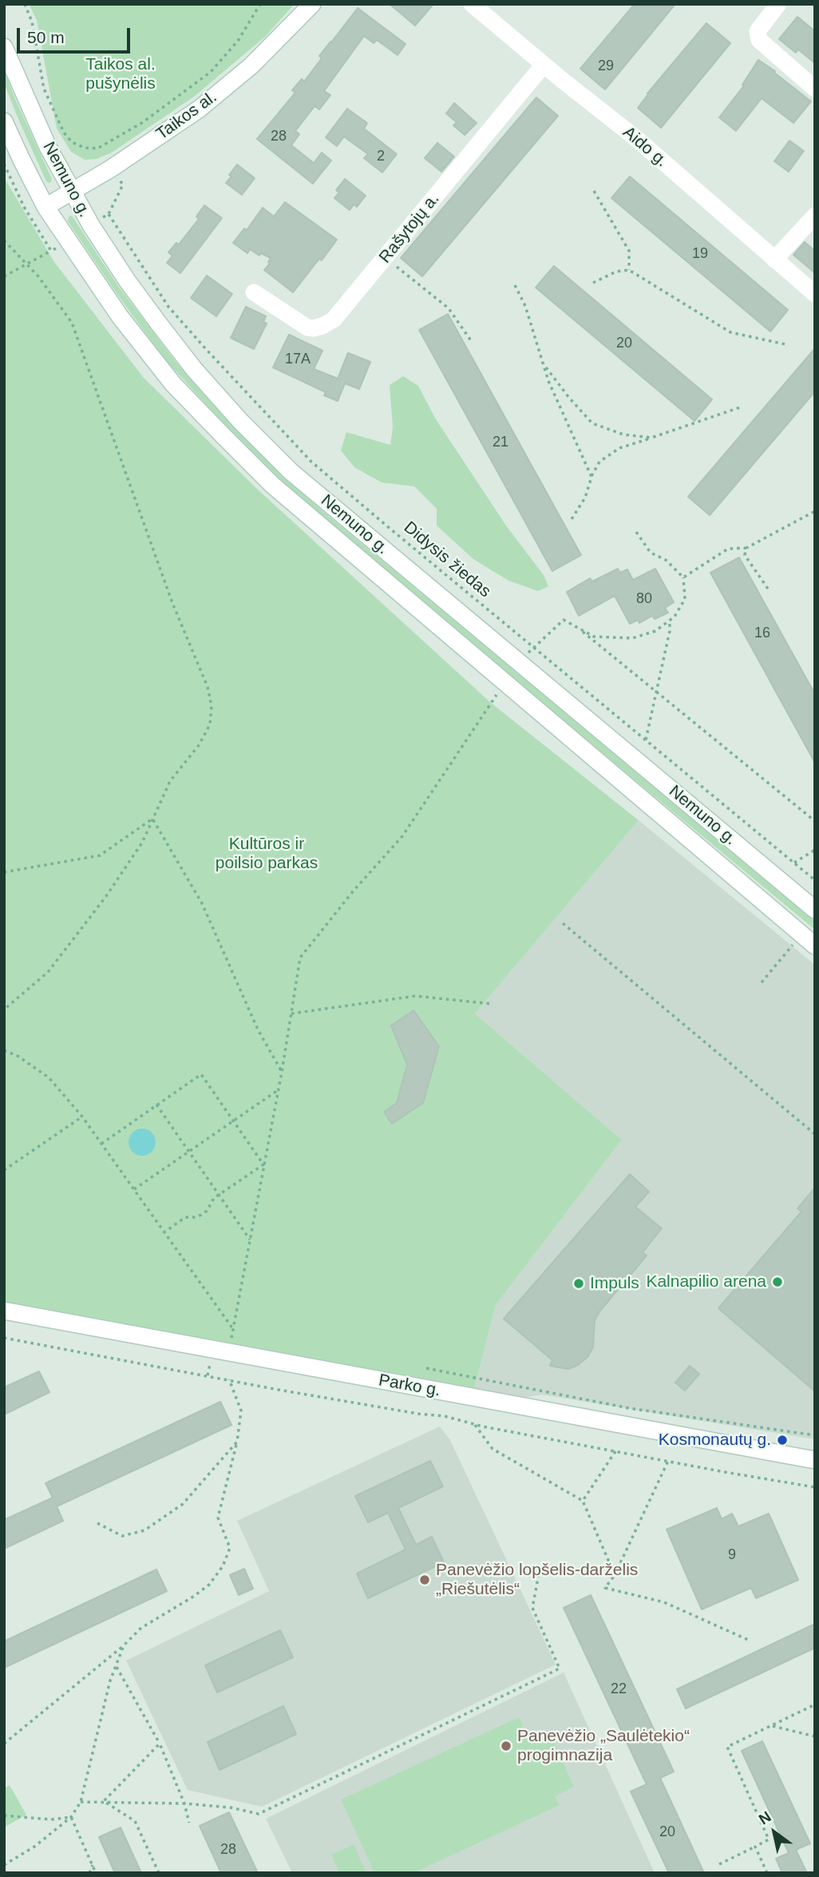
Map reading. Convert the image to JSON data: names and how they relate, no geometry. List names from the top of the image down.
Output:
{
  "streets": {
    "main road": [
      "Taikos al.",
      "Aido g.",
      "Nemuno g.",
      "Rašytojų a.",
      "Parko g."
    ],
    "path": ["Didysis žiedas"]
  },
  "crossings": [
    ["Taikos al.", "Nemuno g."],
    ["Taikos al.", "Didysis žiedas"],
    ["Aido g.", "Rašytojų a."]
  ],
  "parks": ["Taikos al. pušynėlis", "Kultūros ir poilsio parkas"],
  "places": [
    "Kalnapilio arena",
    "Impuls",
    "Kosmonautų g.",
    "Panevėžio lopšelis-darželis „Riešutėlis“",
    "Panevėžio „Saulėtekio“ progimnazija"
  ],
  "house_numbers": [
    "29",
    "28",
    "2",
    "19",
    "20",
    "17A",
    "21",
    "80",
    "16",
    "9",
    "22",
    "20",
    "28"
  ],
  "scale_bar": "50 m",
  "north": "top left"
}
